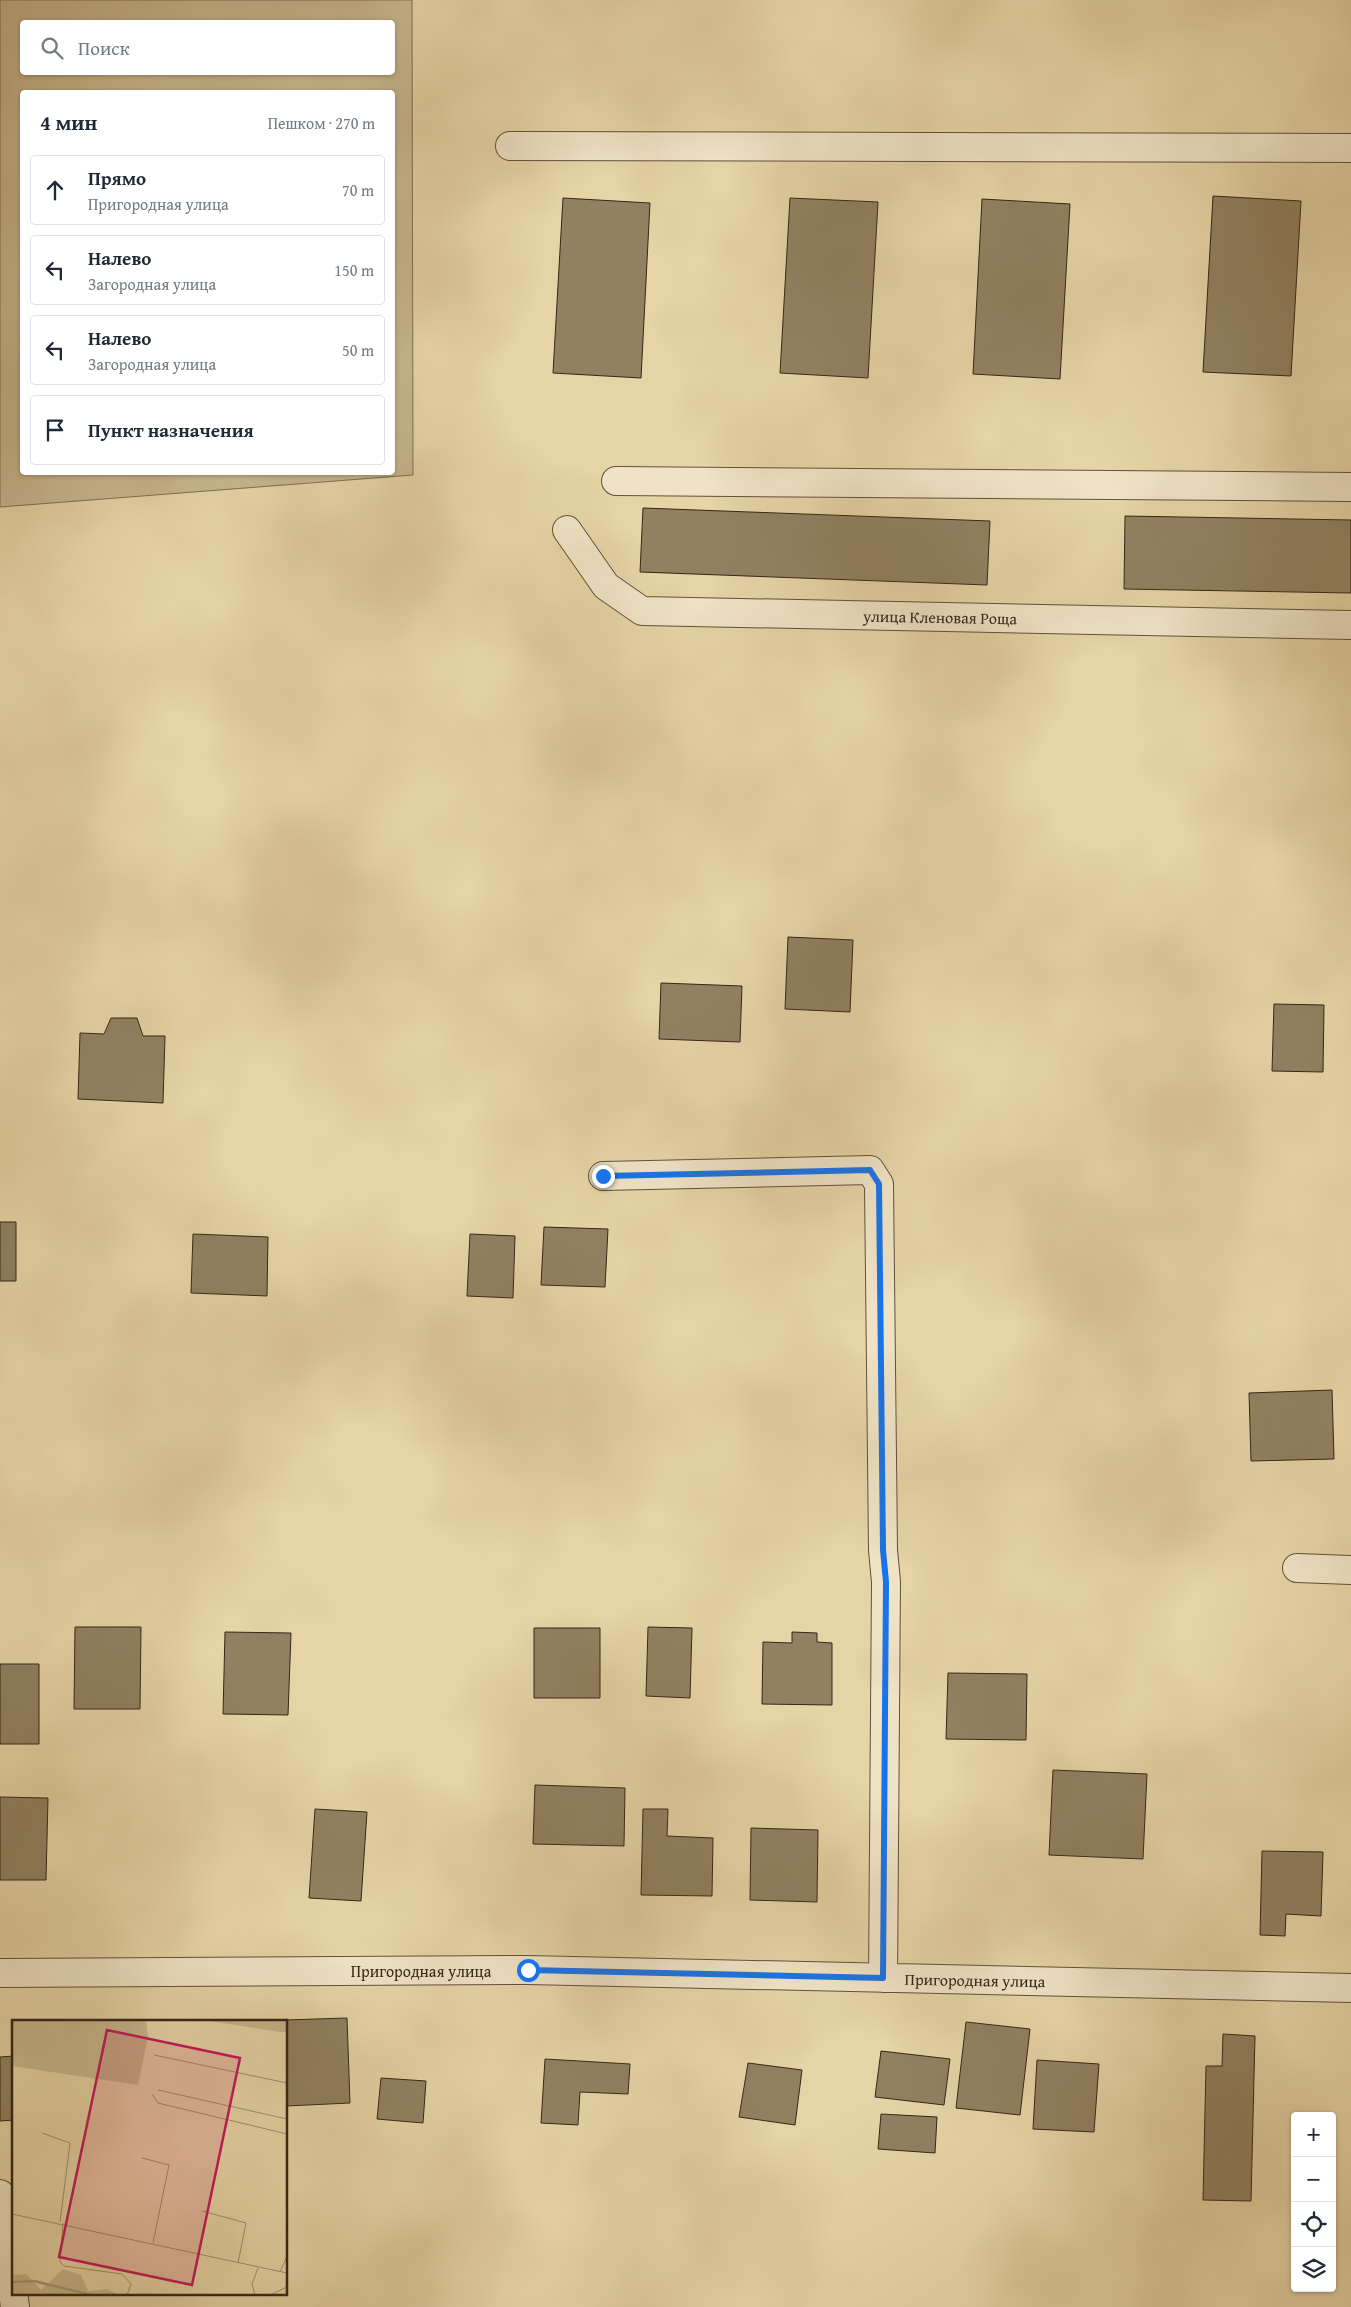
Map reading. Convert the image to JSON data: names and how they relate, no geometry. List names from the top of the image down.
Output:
{
  "streets": {
    "street": ["улица Кленовая Роща", "Пригородная улица"]
  },
  "page": {
    "search": "Поиск",
    "heading": ["4 мин", "Пешком · 270 m"],
    "list": [
      ["Прямо", "Пригородная улица", "70 m"],
      ["Налево", "Загородная улица", "150 m"],
      ["Налево", "Загородная улица", "50 m"],
      "Пункт назначения"
    ],
    "map_buttons": ["+", "−"]
  }
}
